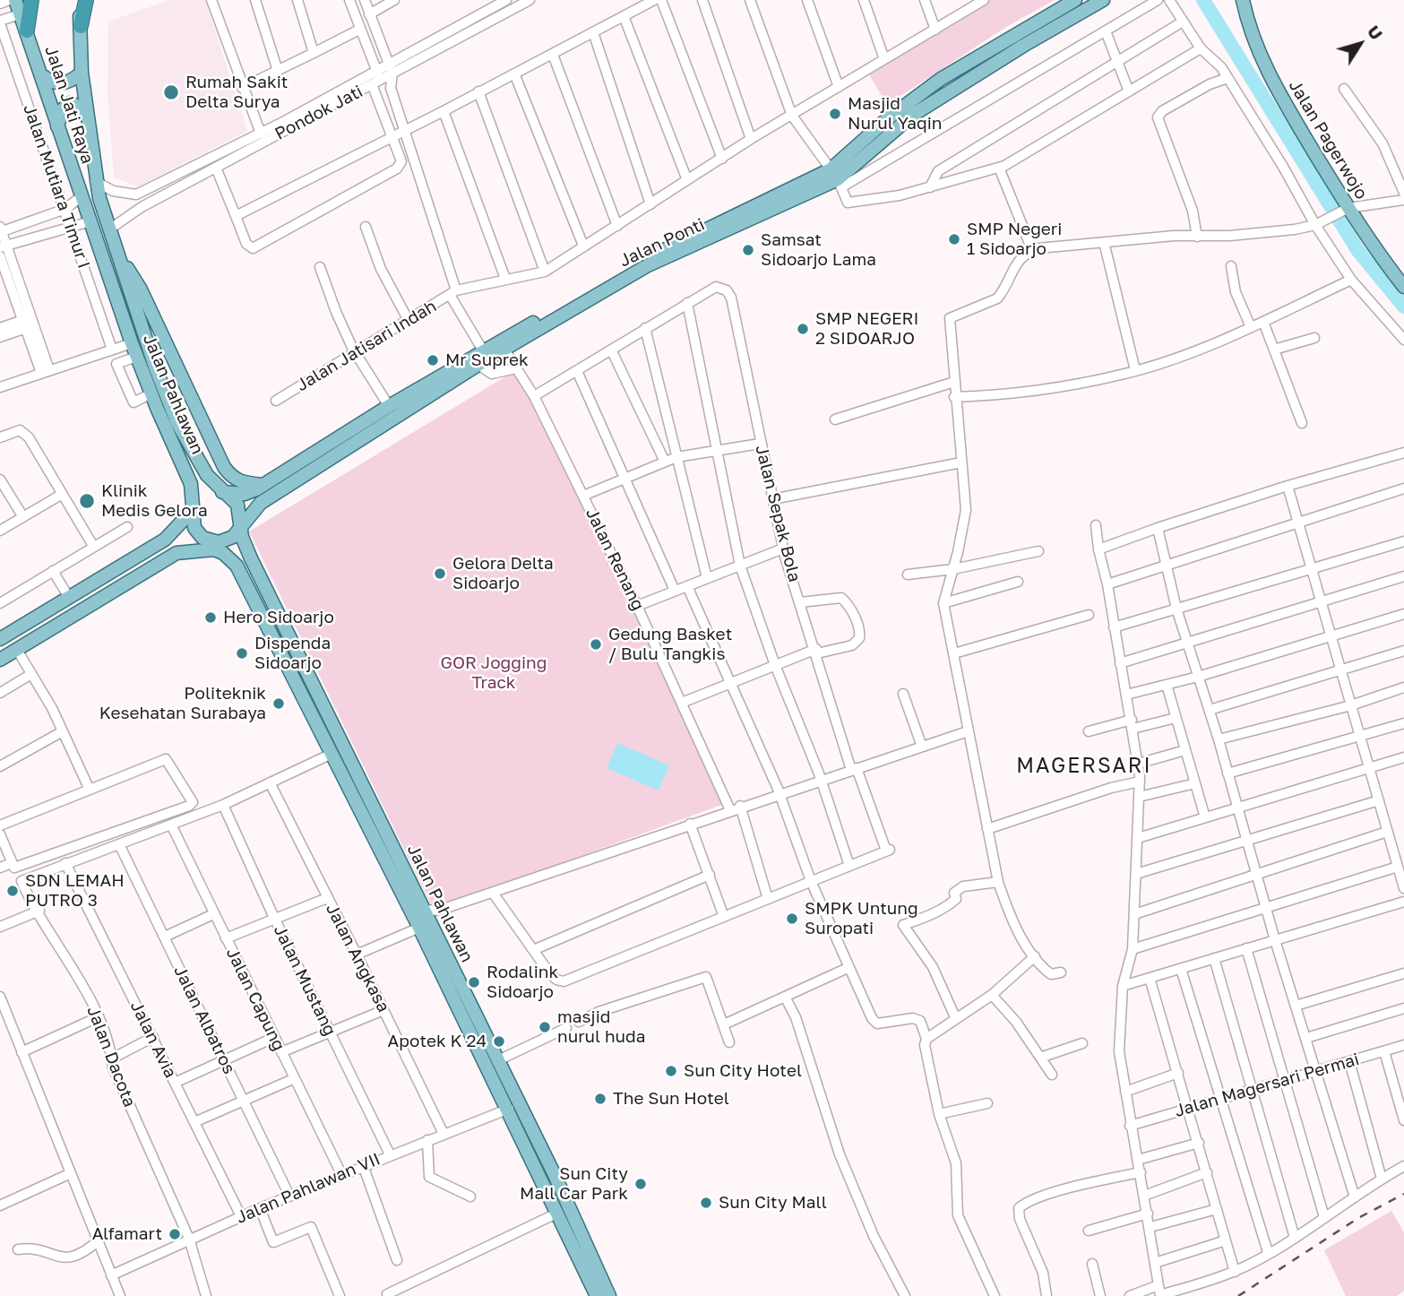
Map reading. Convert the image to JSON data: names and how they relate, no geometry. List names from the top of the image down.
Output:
{
  "streets": {
    "main road": [
      "Jalan Jati Raya",
      "Jalan Pagerwojo",
      "Jalan Ponti",
      "Jalan Pahlawan"
    ],
    "street": [
      "Pondok Jati",
      "Jalan Mutiara Timur I",
      "Jalan Jatisari Indah",
      "Jalan Sepak Bola",
      "Jalan Renang",
      "Jalan Angkasa",
      "Jalan Mustang",
      "Jalan Capung",
      "Jalan Albatros",
      "Jalan Avia",
      "Jalan Dacota",
      "Jalan Magersari Permai",
      "Jalan Pahlawan VII"
    ]
  },
  "crossings": [
    ["Jalan Jati Raya", "Pondok Jati"],
    ["Jalan Jati Raya", "Jalan Pahlawan"],
    ["Pondok Jati", "Jalan Pahlawan"],
    ["Jalan Ponti", "Jalan Pahlawan"],
    ["Jalan Ponti", "Jalan Renang"],
    ["Jalan Pahlawan", "Jalan Pahlawan VII"],
    ["Jalan Angkasa", "Jalan Pahlawan VII"],
    ["Jalan Mustang", "Jalan Pahlawan VII"],
    ["Jalan Capung", "Jalan Pahlawan VII"],
    ["Jalan Albatros", "Jalan Pahlawan VII"],
    ["Jalan Avia", "Jalan Dacota"],
    ["Jalan Avia", "Jalan Pahlawan VII"],
    ["Jalan Dacota", "Jalan Pahlawan VII"]
  ],
  "districts": ["MAGERSARI"],
  "parks": ["GOR Jogging Track"],
  "places": [
    "Rumah Sakit Delta Surya",
    "Masjid Nurul Yaqin",
    "SMP Negeri 1 Sidoarjo",
    "Samsat Sidoarjo Lama",
    "SMP NEGERI 2 SIDOARJO",
    "Mr Suprek",
    "Klinik Medis Gelora",
    "Gelora Delta Sidoarjo",
    "Hero Sidoarjo",
    "Gedung Basket / Bulu Tangkis",
    "Dispenda Sidoarjo",
    "Politeknik Kesehatan Surabaya",
    "SDN LEMAH PUTRO 3",
    "SMPK Untung Suropati",
    "Rodalink Sidoarjo",
    "masjid nurul huda",
    "Apotek K 24",
    "Sun City Hotel",
    "The Sun Hotel",
    "Sun City Mall Car Park",
    "Sun City Mall",
    "Alfamart"
  ],
  "north": "top right"
}
